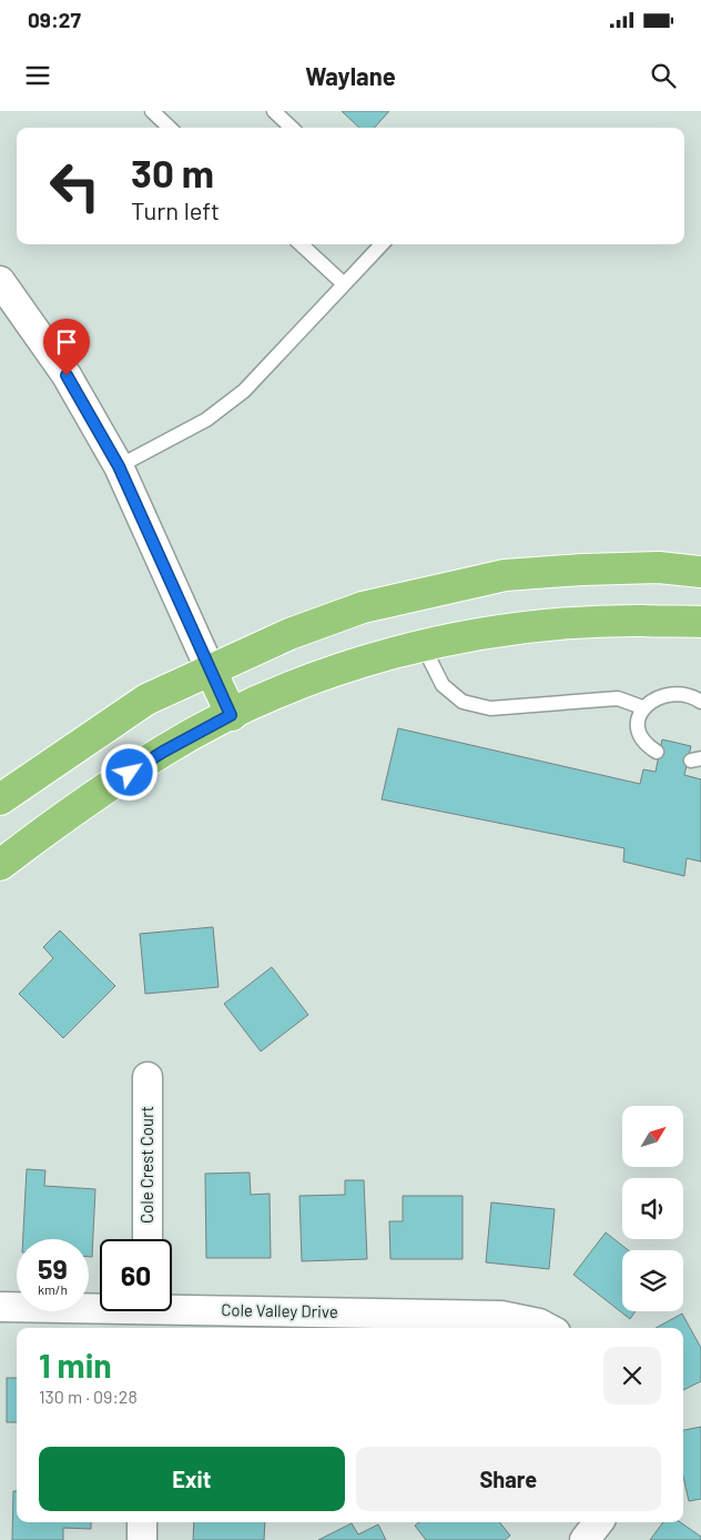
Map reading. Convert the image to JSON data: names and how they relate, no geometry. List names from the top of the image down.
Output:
{
  "streets": {
    "street": ["Cole Crest Court", "Cole Valley Drive"]
  },
  "north": "top right",
  "page": {
    "status": "09:27",
    "header": "Waylane",
    "turn": ["30 m", "Turn left"],
    "speed": "59 km/h",
    "limit": "60",
    "heading": ["1 min", "130 m · 09:28"],
    "buttons": ["Exit", "Share"]
  }
}
